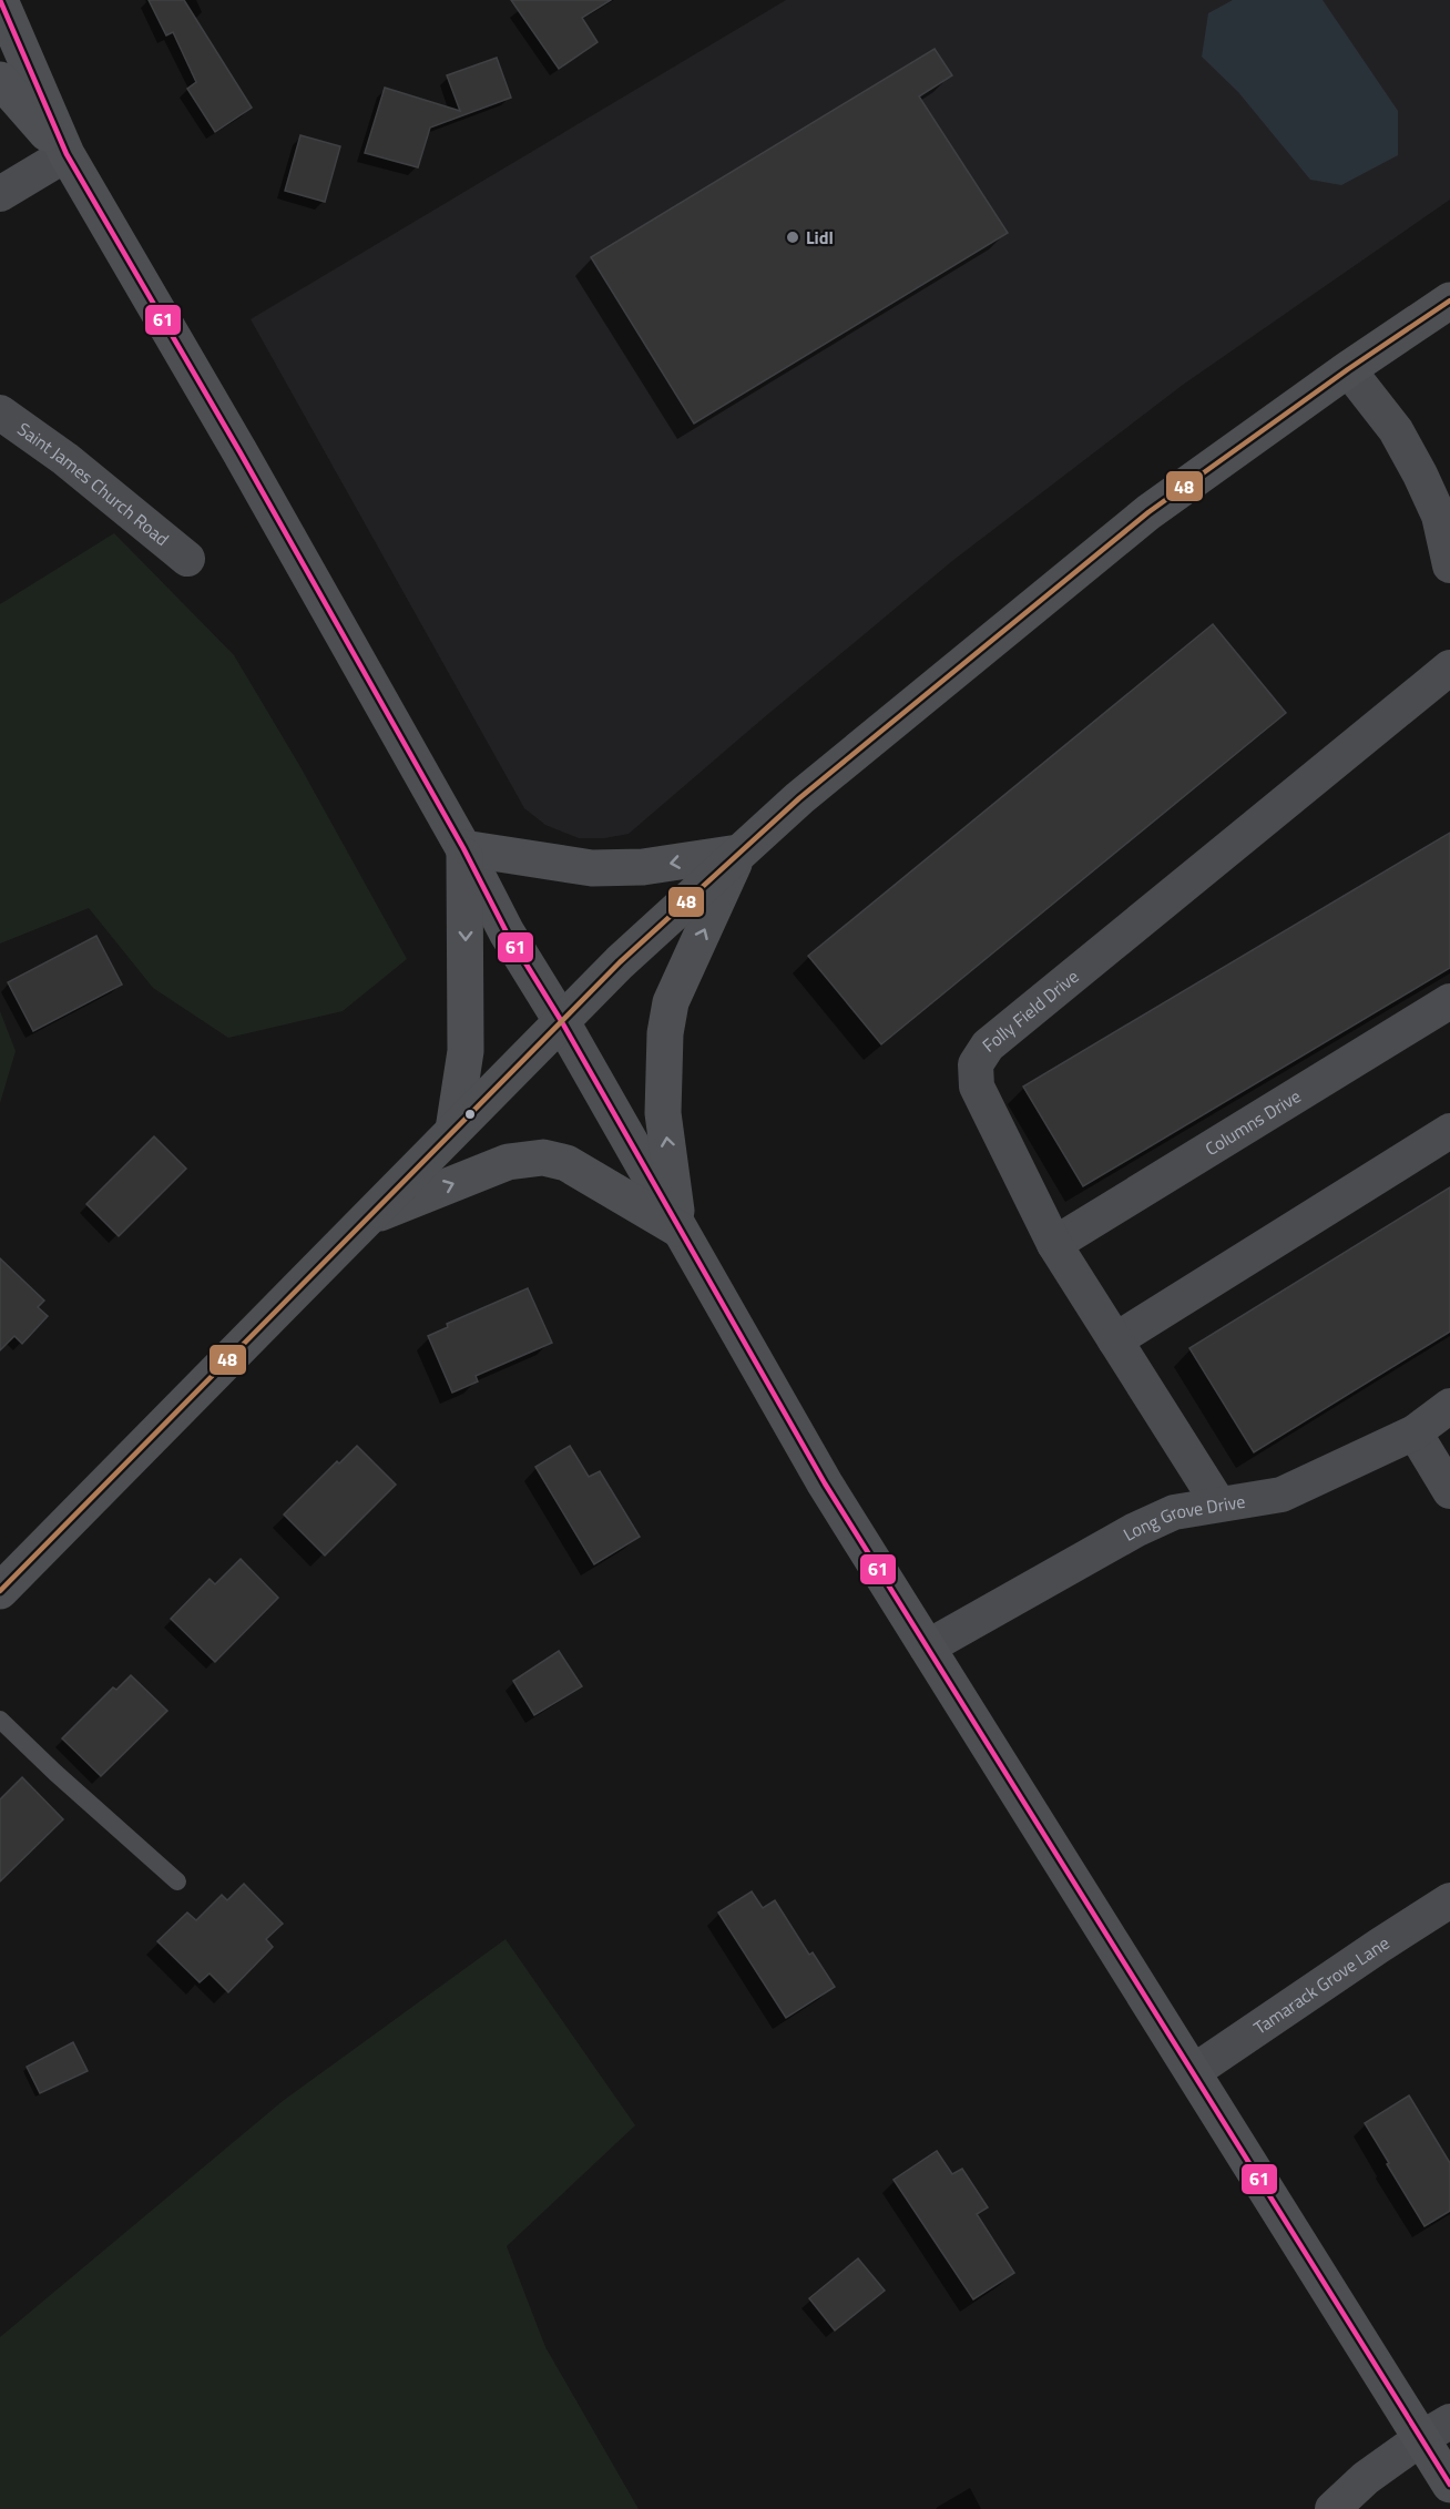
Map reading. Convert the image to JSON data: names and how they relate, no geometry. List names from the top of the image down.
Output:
{
  "streets": {
    "street": [
      "Saint James Church Road",
      "Folly Field Drive",
      "Columns Drive",
      "Long Grove Drive",
      "Tamarack Grove Lane"
    ]
  },
  "crossings": [
    ["Folly Field Drive", "Columns Drive"],
    ["Folly Field Drive", "Long Grove Drive"]
  ],
  "places": ["Lidl"],
  "lines": ["transit line 61", "transit line 48"]
}
